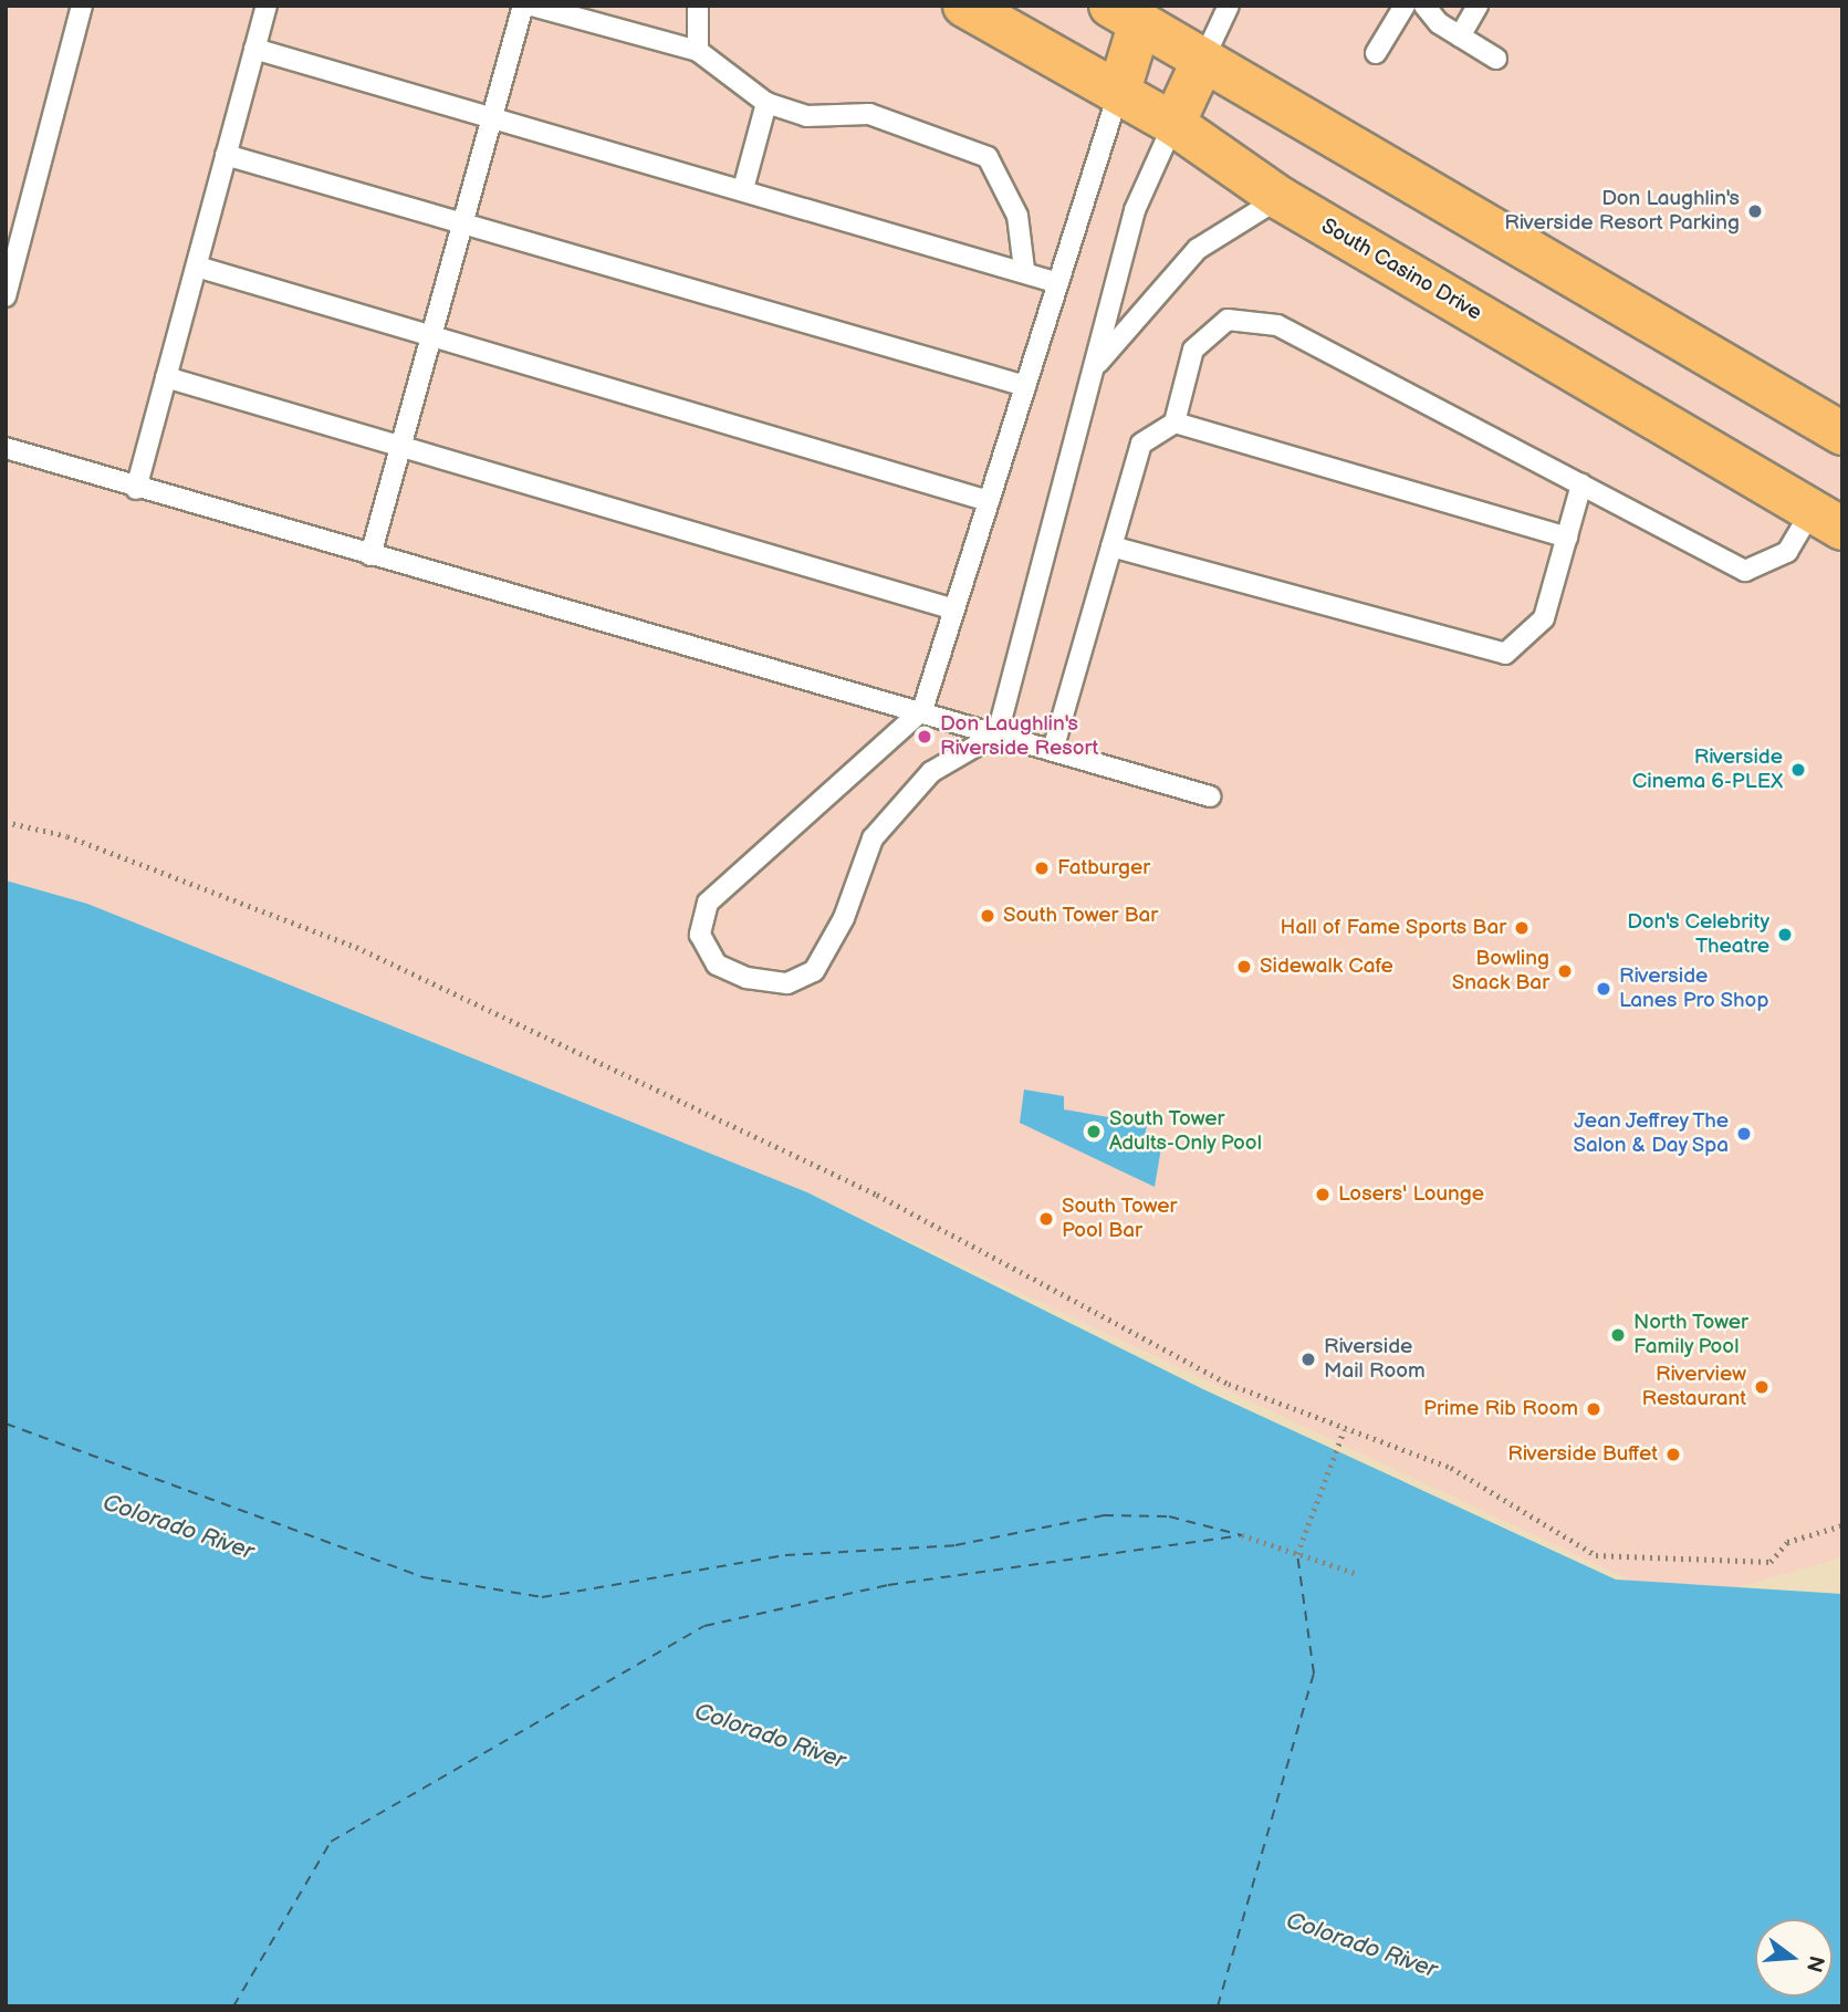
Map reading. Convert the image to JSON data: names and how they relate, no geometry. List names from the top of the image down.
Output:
{
  "streets": {
    "main road": ["South Casino Drive"]
  },
  "water": ["Colorado River"],
  "places": [
    "Don Laughlin's Riverside Resort Parking",
    "Don Laughlin's Riverside Resort",
    "Riverside Cinema 6-PLEX",
    "Fatburger",
    "South Tower Bar",
    "Hall of Fame Sports Bar",
    "Don's Celebrity Theatre",
    "Sidewalk Cafe",
    "Bowling Snack Bar",
    "Riverside Lanes Pro Shop",
    "South Tower Adults-Only Pool",
    "Jean Jeffrey The Salon & Day Spa",
    "Losers' Lounge",
    "South Tower Pool Bar",
    "North Tower Family Pool",
    "Riverside Mail Room",
    "Riverview Restaurant",
    "Prime Rib Room",
    "Riverside Buffet"
  ],
  "north": "right"
}
